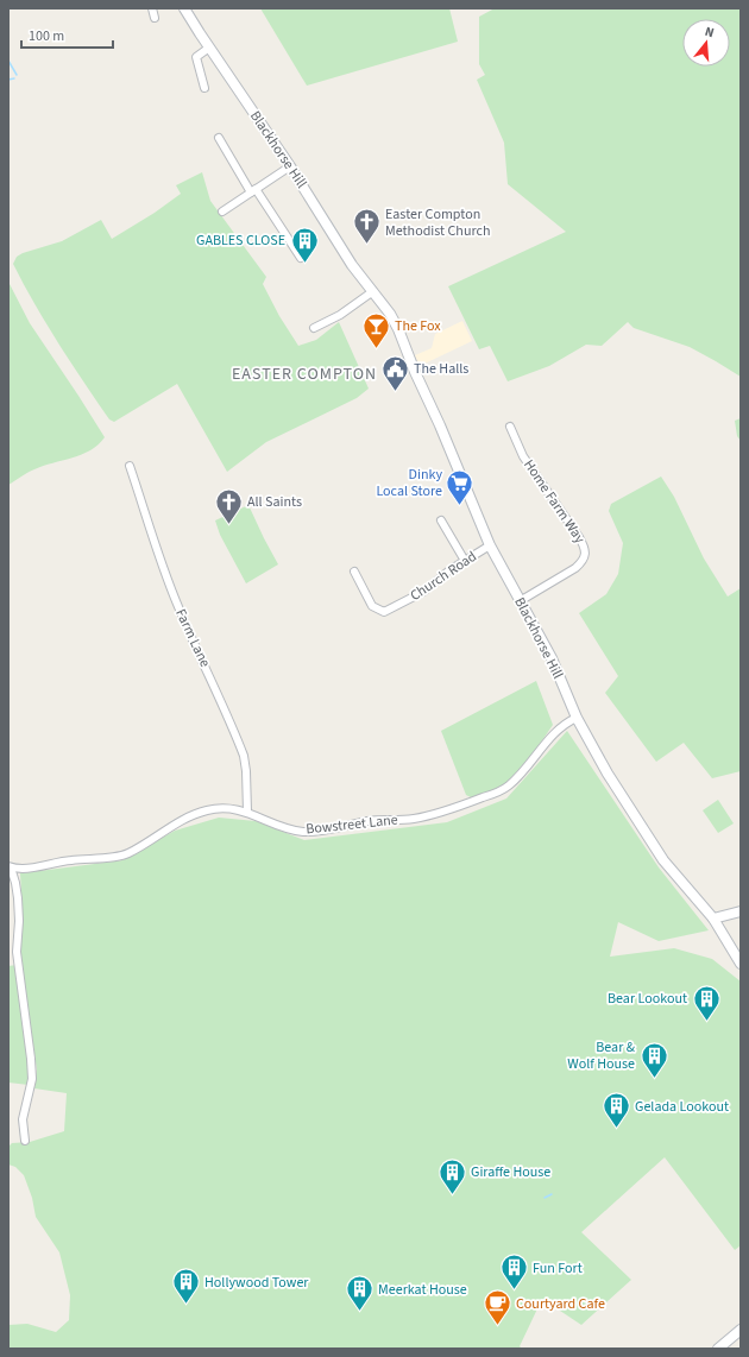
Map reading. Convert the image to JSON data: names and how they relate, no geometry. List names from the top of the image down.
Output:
{
  "streets": {
    "main road": ["Blackhorse Hill"],
    "street": [
      "Home Farm Way",
      "Church Road",
      "Farm Lane",
      "Bowstreet Lane"
    ]
  },
  "crossings": [
    ["Blackhorse Hill", "Home Farm Way"],
    ["Blackhorse Hill", "Church Road"],
    ["Blackhorse Hill", "Bowstreet Lane"],
    ["Farm Lane", "Bowstreet Lane"]
  ],
  "districts": ["EASTER COMPTON"],
  "places": {
    "church": ["Easter Compton Methodist Church", "All Saints"],
    "building": [
      "GABLES CLOSE",
      "Bear Lookout",
      "Bear & Wolf House",
      "Gelada Lookout",
      "Giraffe House",
      "Fun Fort",
      "Hollywood Tower",
      "Meerkat House"
    ],
    "bar": ["The Fox"],
    "public building": ["The Halls"],
    "supermarket": ["Dinky Local Store"],
    "cafe": ["Courtyard Cafe"]
  },
  "scale_bar": "100 m",
  "north": "top"
}
